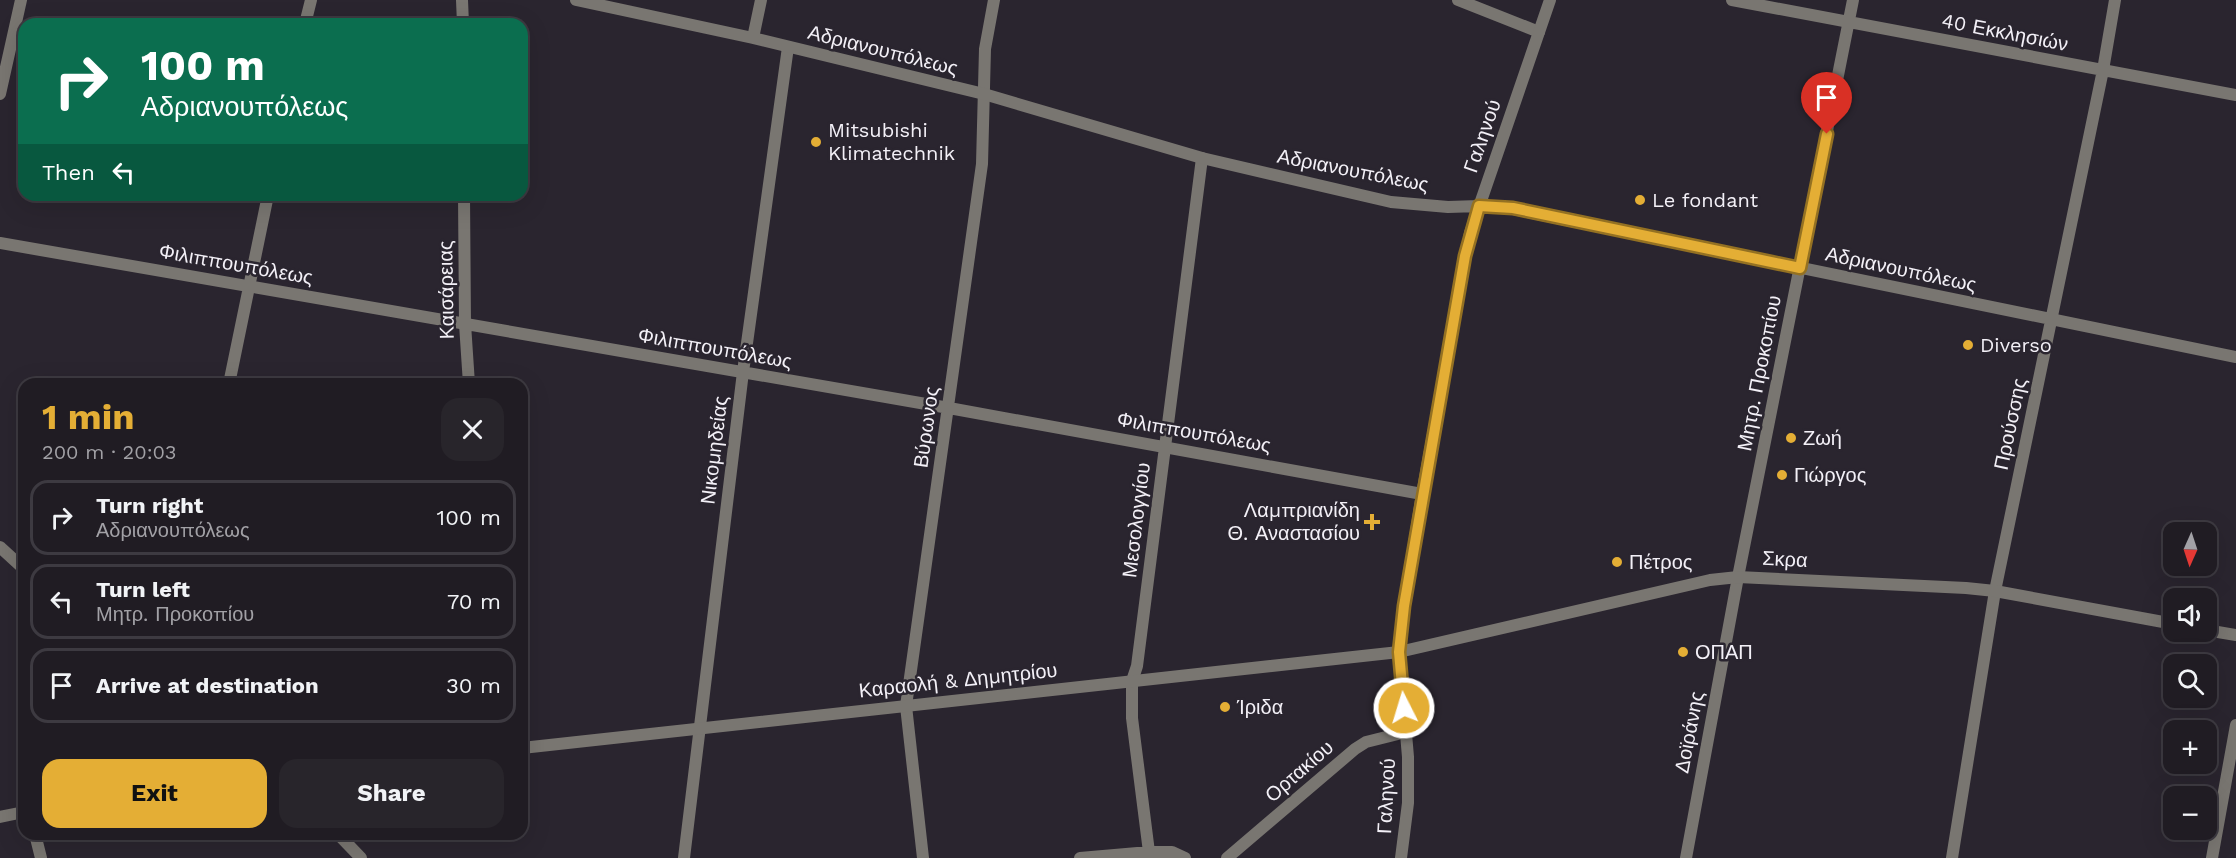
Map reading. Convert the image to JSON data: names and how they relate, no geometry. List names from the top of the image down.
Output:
{
  "streets": {
    "street": [
      "40 Εκκλησιών",
      "Αδριανουπόλεως",
      "Γαληνού",
      "Φιλιππουπόλεως",
      "Καισάρειας",
      "Μητρ. Προκοπίου",
      "Προύσσης",
      "Βύρωνος",
      "Νικομηδείας",
      "Μεσολογγίου",
      "Σκρα",
      "Καραολή & Δημητρίου",
      "Δοϊράνης",
      "Ορτακίου"
    ]
  },
  "crossings": [
    ["40 Εκκλησιών", "Μητρ. Προκοπίου"],
    ["40 Εκκλησιών", "Προύσσης"],
    ["Αδριανουπόλεως", "Γαληνού"],
    ["Αδριανουπόλεως", "Μητρ. Προκοπίου"],
    ["Αδριανουπόλεως", "Προύσσης"],
    ["Αδριανουπόλεως", "Βύρωνος"],
    ["Αδριανουπόλεως", "Νικομηδείας"],
    ["Αδριανουπόλεως", "Μεσολογγίου"],
    ["Γαληνού", "Φιλιππουπόλεως"],
    ["Γαληνού", "Σκρα"],
    ["Γαληνού", "Καραολή & Δημητρίου"],
    ["Γαληνού", "Ορτακίου"],
    ["Φιλιππουπόλεως", "Καισάρειας"],
    ["Φιλιππουπόλεως", "Βύρωνος"],
    ["Φιλιππουπόλεως", "Νικομηδείας"],
    ["Φιλιππουπόλεως", "Μεσολογγίου"],
    ["Μητρ. Προκοπίου", "Σκρα"],
    ["Μητρ. Προκοπίου", "Δοϊράνης"],
    ["Προύσσης", "Σκρα"],
    ["Βύρωνος", "Καραολή & Δημητρίου"],
    ["Νικομηδείας", "Καραολή & Δημητρίου"],
    ["Μεσολογγίου", "Καραολή & Δημητρίου"],
    ["Σκρα", "Καραολή & Δημητρίου"],
    ["Σκρα", "Δοϊράνης"]
  ],
  "places": {
    "other": [
      "Mitsubishi Klimatechnik",
      "Le fondant",
      "Diverso",
      "Ζωή",
      "Γιώργος",
      "Πέτρος",
      "ΟΠΑΠ",
      "Ίριδα"
    ],
    "health": ["Λαμπριανίδη Θ. Αναστασίου"]
  },
  "north": "bottom",
  "page": {
    "turn": ["100 m", "Αδριανουπόλεως"],
    "then": "Then",
    "heading": ["1 min", "200 m · 20:03"],
    "list": [
      {
        "name": "Turn right",
        "note": "Αδριανουπόλεως",
        "value": "100 m"
      },
      {
        "name": "Turn left",
        "note": "Μητρ. Προκοπίου",
        "value": "70 m"
      },
      {
        "name": "Arrive at destination",
        "value": "30 m"
      }
    ],
    "map_buttons": ["+", "−"],
    "buttons": ["Exit", "Share"]
  }
}
